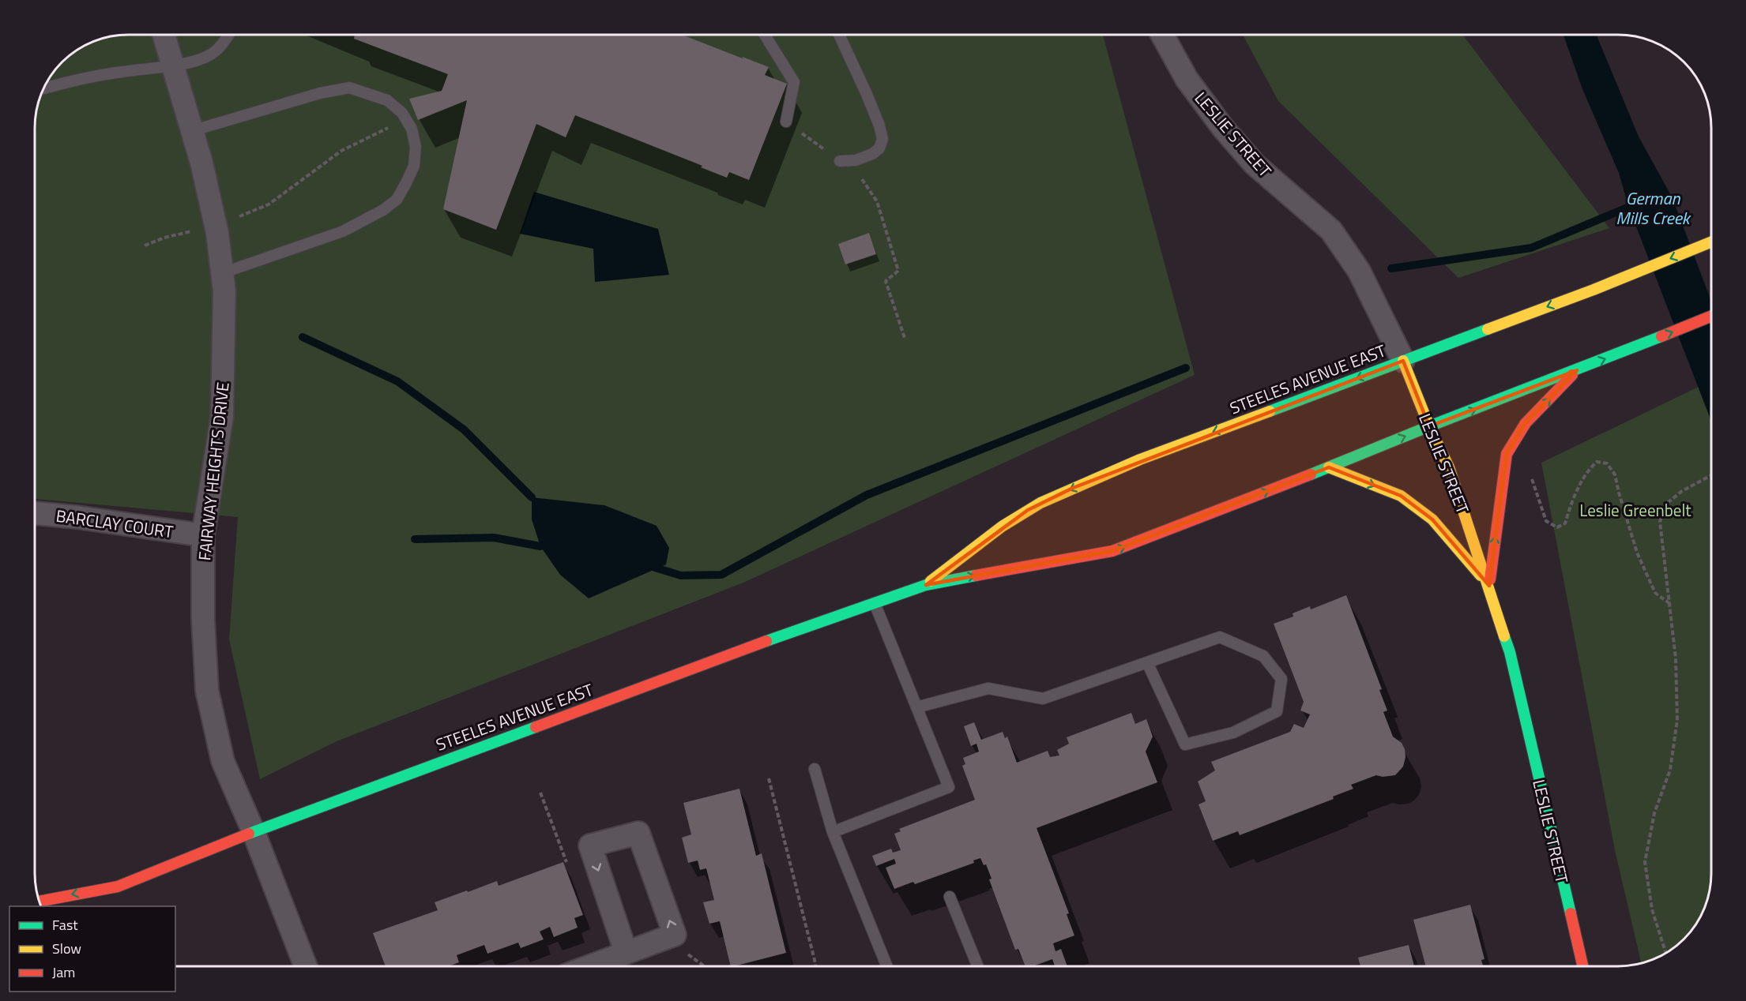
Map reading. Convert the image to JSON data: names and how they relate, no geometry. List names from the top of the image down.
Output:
{
  "streets": {
    "main road": ["LESLIE STREET", "STEELES AVENUE EAST"],
    "street": ["FAIRWAY HEIGHTS DRIVE", "BARCLAY COURT"]
  },
  "crossings": [
    ["LESLIE STREET", "STEELES AVENUE EAST"],
    ["STEELES AVENUE EAST", "FAIRWAY HEIGHTS DRIVE"],
    ["FAIRWAY HEIGHTS DRIVE", "BARCLAY COURT"]
  ],
  "water": ["German Mills Creek"],
  "parks": ["Leslie Greenbelt"],
  "legend": ["Fast", "Slow", "Jam"]
}
